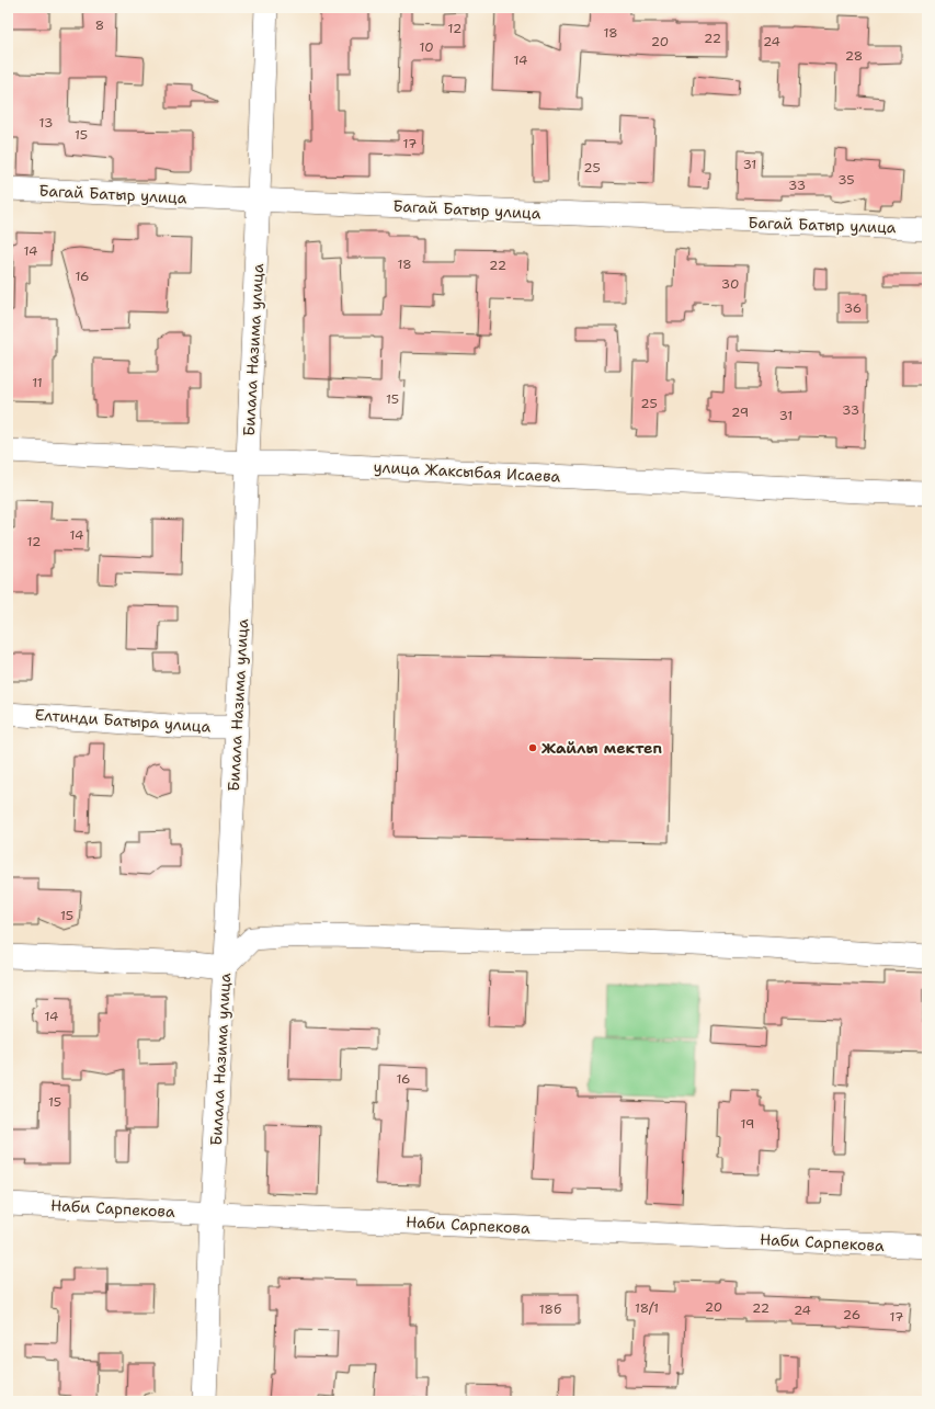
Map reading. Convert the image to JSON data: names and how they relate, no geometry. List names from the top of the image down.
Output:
{
  "streets": {
    "street": [
      "Багай Батыр улица",
      "Билала Назима улица",
      "улица Жаксыбая Исаева",
      "Елтинди Батыра улица",
      "Наби Сарпекова"
    ]
  },
  "crossings": [
    ["Багай Батыр улица", "Билала Назима улица"],
    ["Билала Назима улица", "улица Жаксыбая Исаева"],
    ["Билала Назима улица", "Елтинди Батыра улица"],
    ["Билала Назима улица", "Наби Сарпекова"]
  ],
  "places": ["Жайлы мектеп"],
  "house_numbers": [
    "8",
    "12",
    "18",
    "22",
    "20",
    "24",
    "10",
    "28",
    "14",
    "13",
    "15",
    "17",
    "31",
    "25",
    "35",
    "33",
    "14",
    "18",
    "22",
    "16",
    "30",
    "36",
    "11",
    "15",
    "25",
    "33",
    "29",
    "31",
    "14",
    "12",
    "15",
    "14",
    "16",
    "15",
    "19",
    "20",
    "18/1",
    "22",
    "18б",
    "24",
    "26",
    "17"
  ]
}
